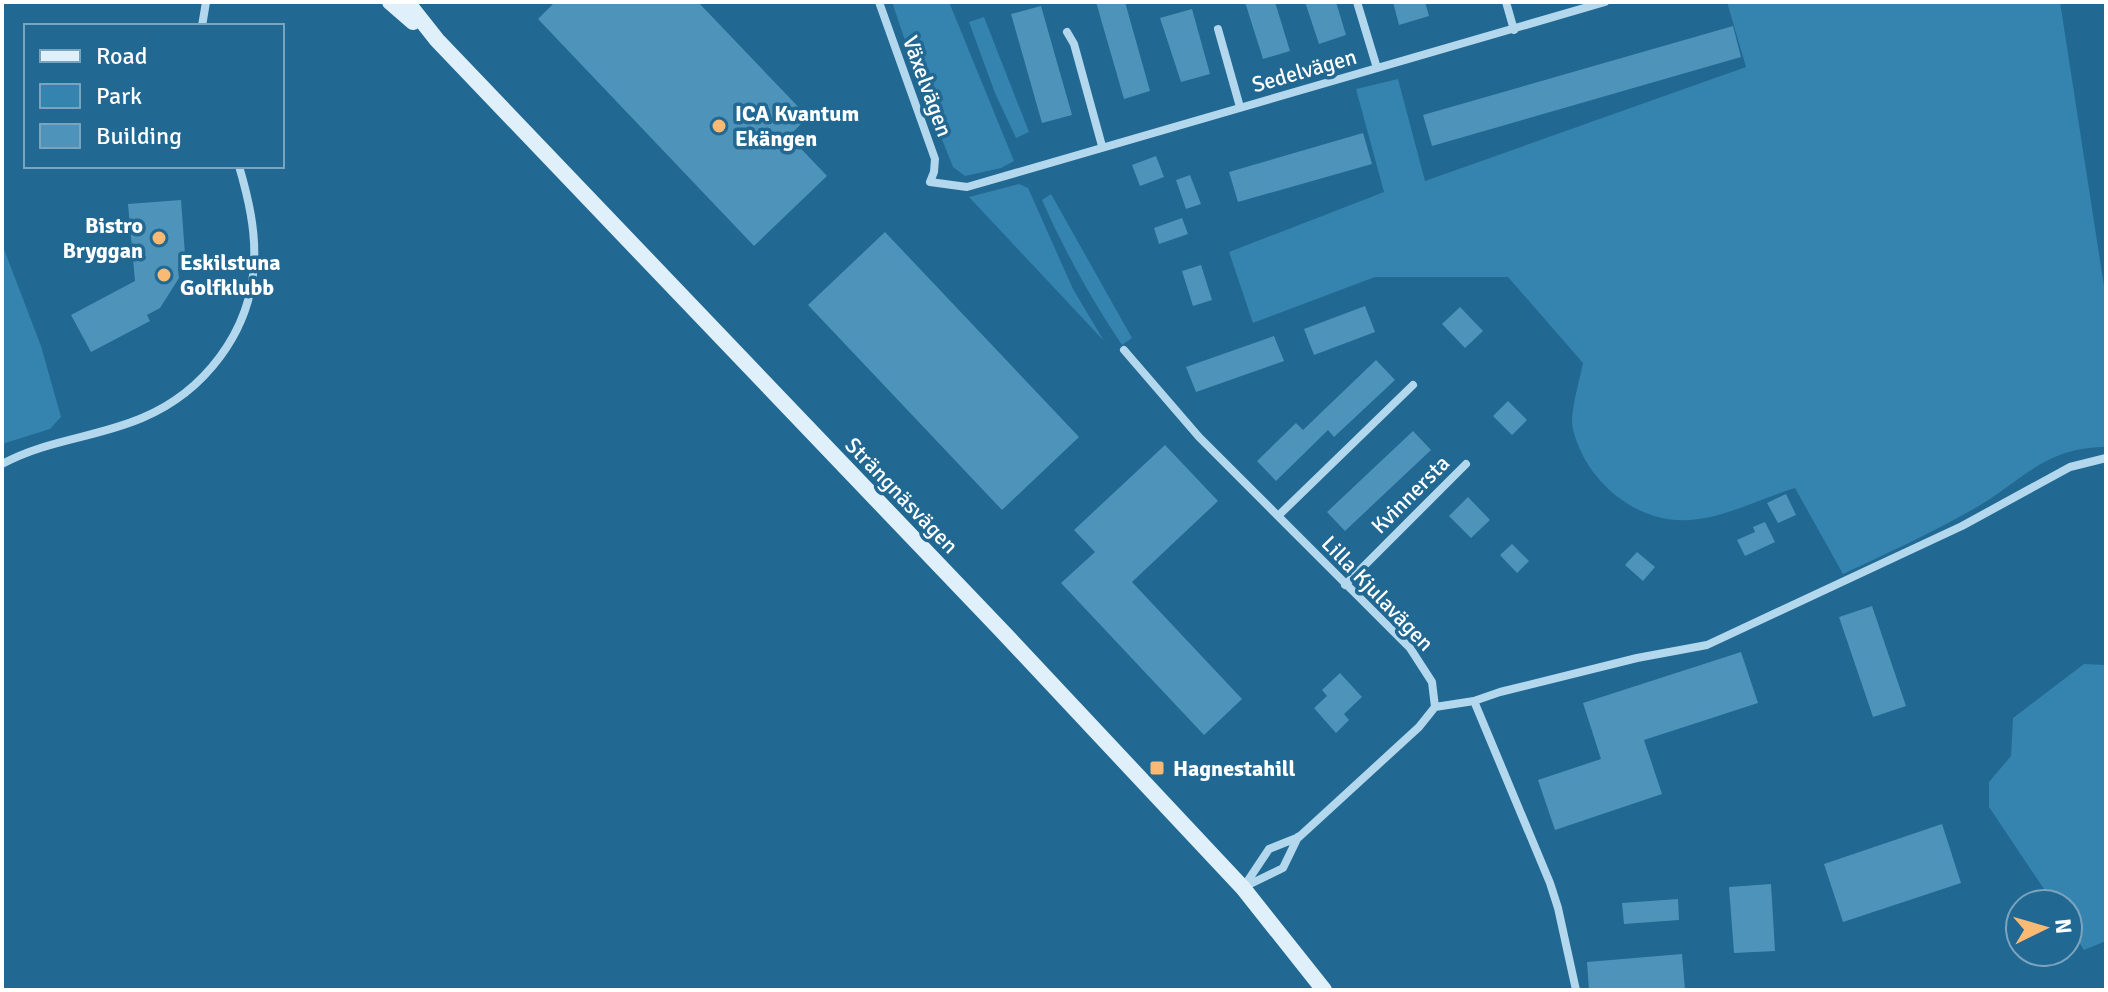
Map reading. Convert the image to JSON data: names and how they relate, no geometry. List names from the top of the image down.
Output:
{
  "streets": {
    "main road": ["Strängnäsvägen"],
    "street": [
      "Sedelvägen",
      "Växelvägen",
      "Kvinnersta",
      "Lilla Kjulavägen"
    ]
  },
  "crossings": [
    ["Sedelvägen", "Växelvägen"],
    ["Kvinnersta", "Lilla Kjulavägen"]
  ],
  "places": {
    "other": ["ICA Kvantum Ekängen", "Bistro Bryggan", "Eskilstuna Golfklubb"],
    "transit": ["Hagnestahill"]
  },
  "legend": ["Road", "Park", "Building"],
  "north": "right"
}
